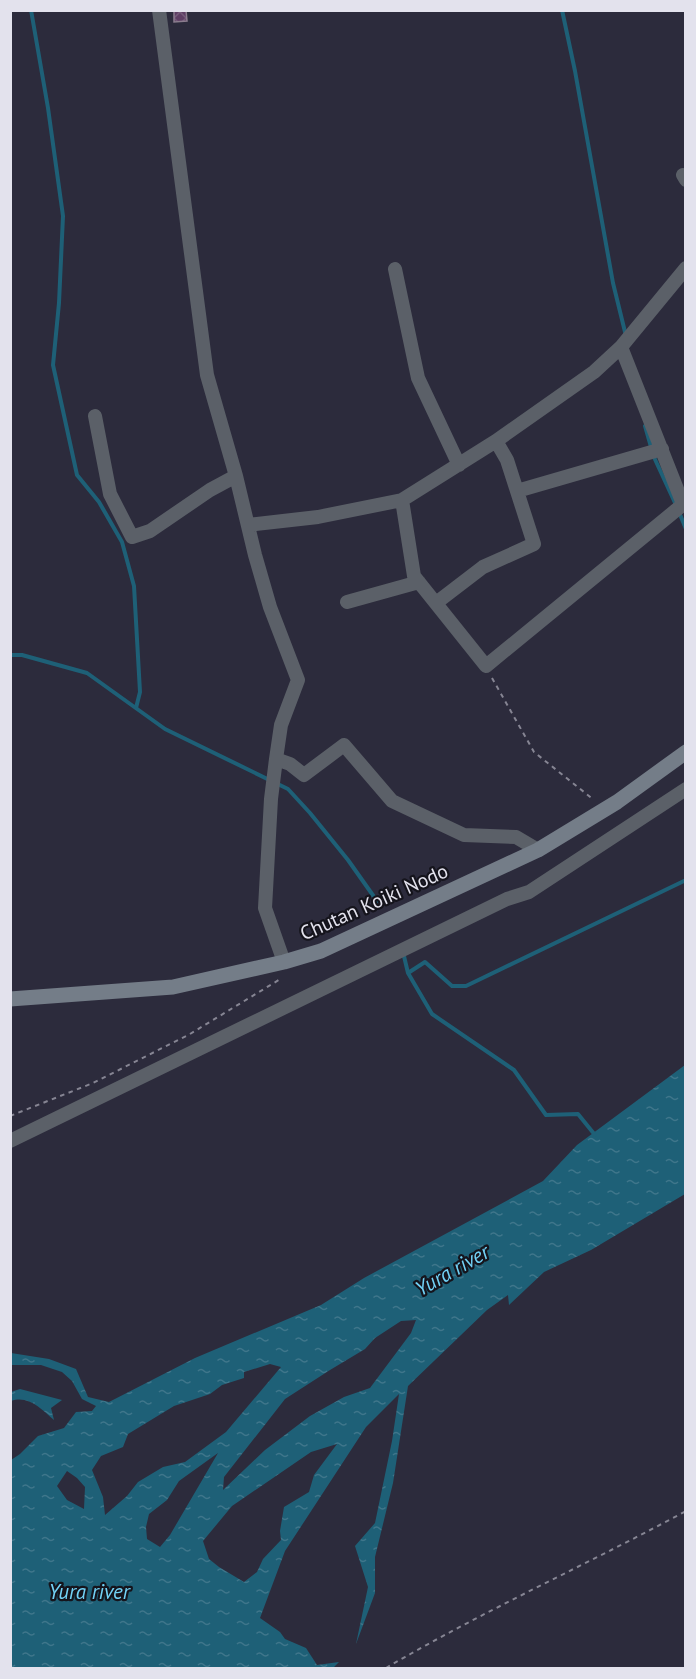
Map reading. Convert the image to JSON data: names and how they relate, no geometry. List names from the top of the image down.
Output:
{
  "streets": {
    "street": ["Chutan Koiki Nodo"]
  },
  "water": ["Yura river"]
}
